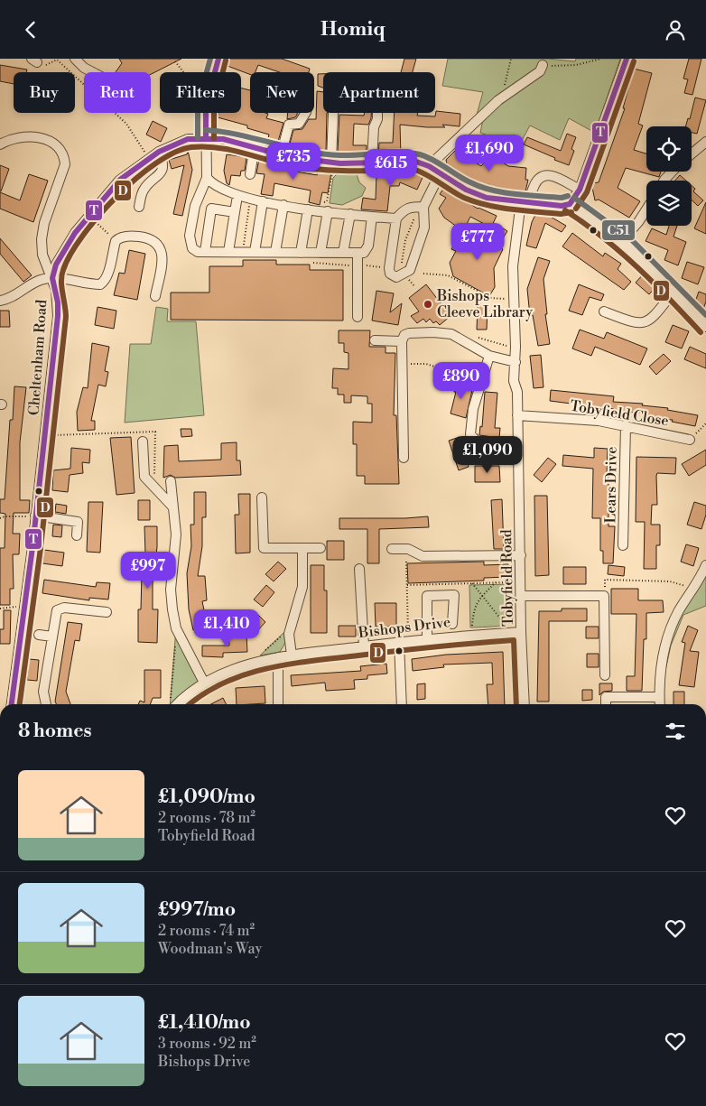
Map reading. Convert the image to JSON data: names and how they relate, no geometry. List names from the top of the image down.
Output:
{
  "streets": {
    "street": [
      "Cheltenham Road",
      "Tobyfield Close",
      "Lears Drive",
      "Tobyfield Road",
      "Bishops Drive"
    ]
  },
  "crossings": [
    ["Tobyfield Close", "Lears Drive"],
    ["Tobyfield Close", "Tobyfield Road"],
    ["Tobyfield Road", "Bishops Drive"]
  ],
  "places": ["Bishops Cleeve Library"],
  "lines": ["transit line T", "transit line C51", "transit line D"],
  "page": {
    "header": "Homiq",
    "chip": [
      "Buy",
      "Rent",
      "Filters",
      "New",
      "Apartment"
    ],
    "price": [
      "£1,690",
      "£735",
      "£615",
      "£777",
      "£890",
      "£1,090",
      "£997",
      "£1,410"
    ],
    "heading": "8 homes",
    "list": [
      {
        "name": "£1,090/mo",
        "note": "2 rooms · 78 m² · Tobyfield Road"
      },
      {
        "name": "£997/mo",
        "note": "2 rooms · 74 m² · Woodman's Way"
      },
      {
        "name": "£1,410/mo",
        "note": "3 rooms · 92 m² · Bishops Drive"
      }
    ]
  }
}
